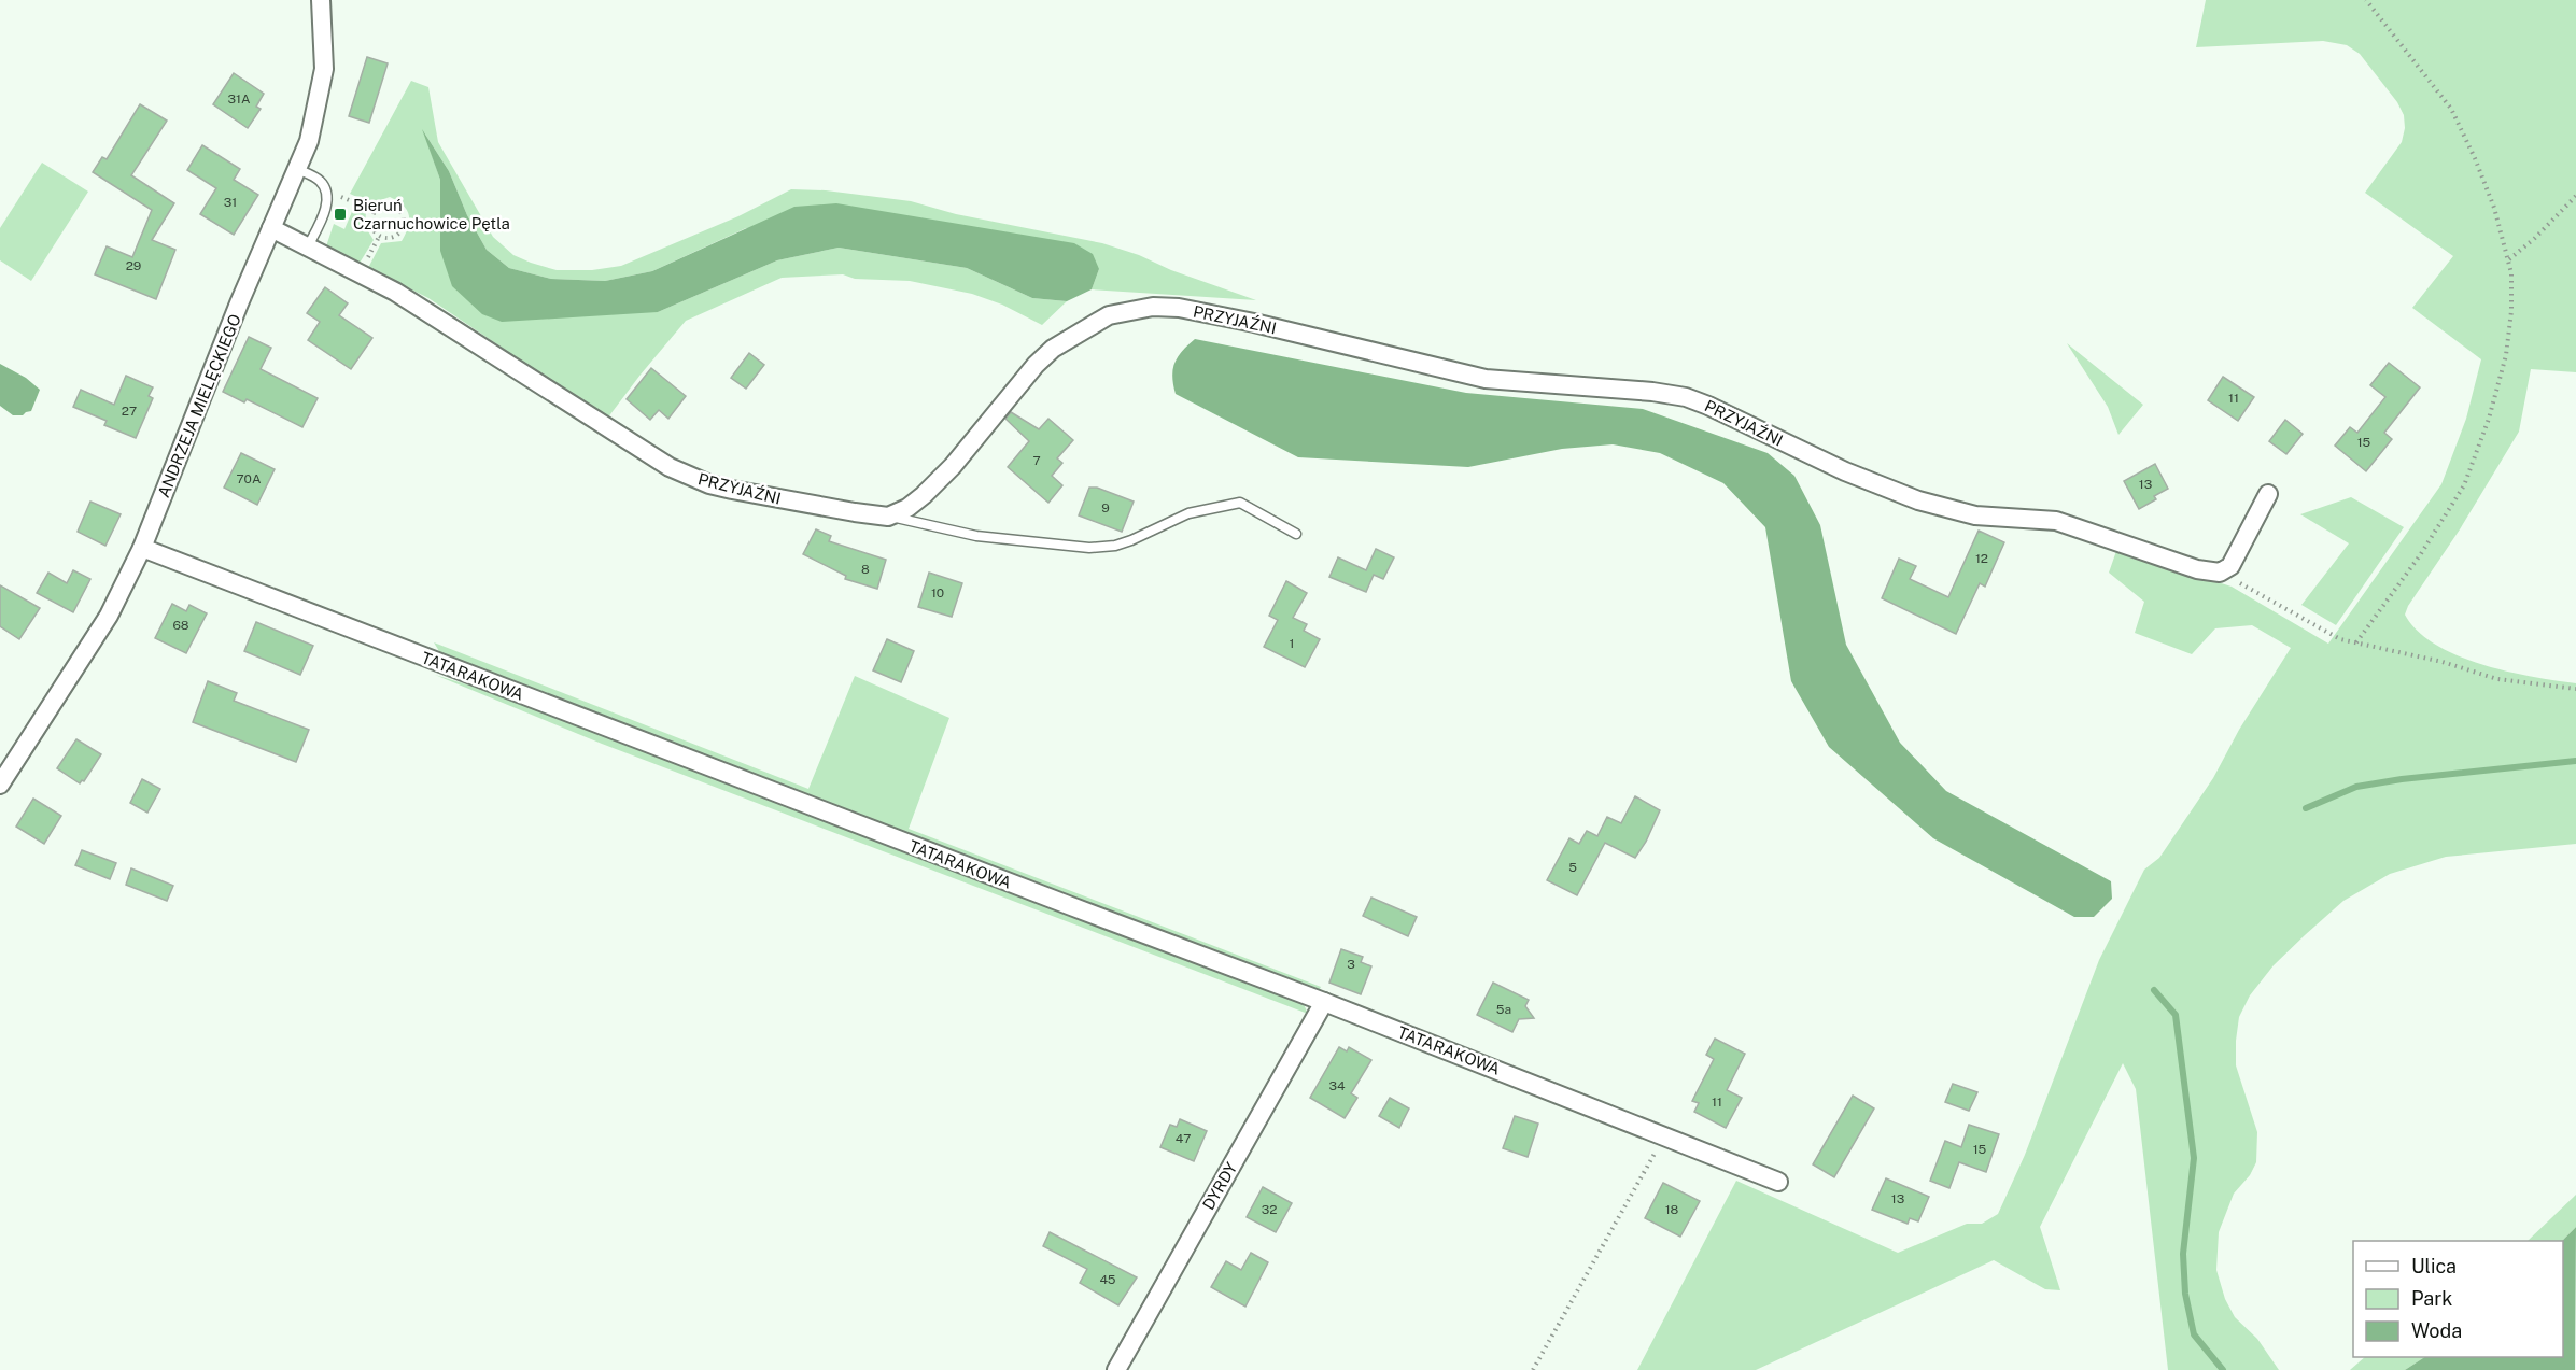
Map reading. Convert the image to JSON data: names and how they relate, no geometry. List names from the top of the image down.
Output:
{
  "streets": {
    "street": [
      "PRZYJAŹNI",
      "ANDRZEJA MIELĘCKIEGO",
      "TATARAKOWA",
      "DYRDY"
    ]
  },
  "crossings": [
    ["PRZYJAŹNI", "ANDRZEJA MIELĘCKIEGO"],
    ["ANDRZEJA MIELĘCKIEGO", "TATARAKOWA"],
    ["TATARAKOWA", "DYRDY"]
  ],
  "places": {
    "transit": ["Bieruń Czarnuchowice Pętla"]
  },
  "house_numbers": [
    "31A",
    "31",
    "29",
    "11",
    "27",
    "15",
    "7",
    "70A",
    "13",
    "9",
    "12",
    "8",
    "10",
    "68",
    "1",
    "5",
    "3",
    "5a",
    "34",
    "11",
    "47",
    "15",
    "13",
    "32",
    "18",
    "45"
  ],
  "legend": ["Ulica", "Park", "Woda"]
}
